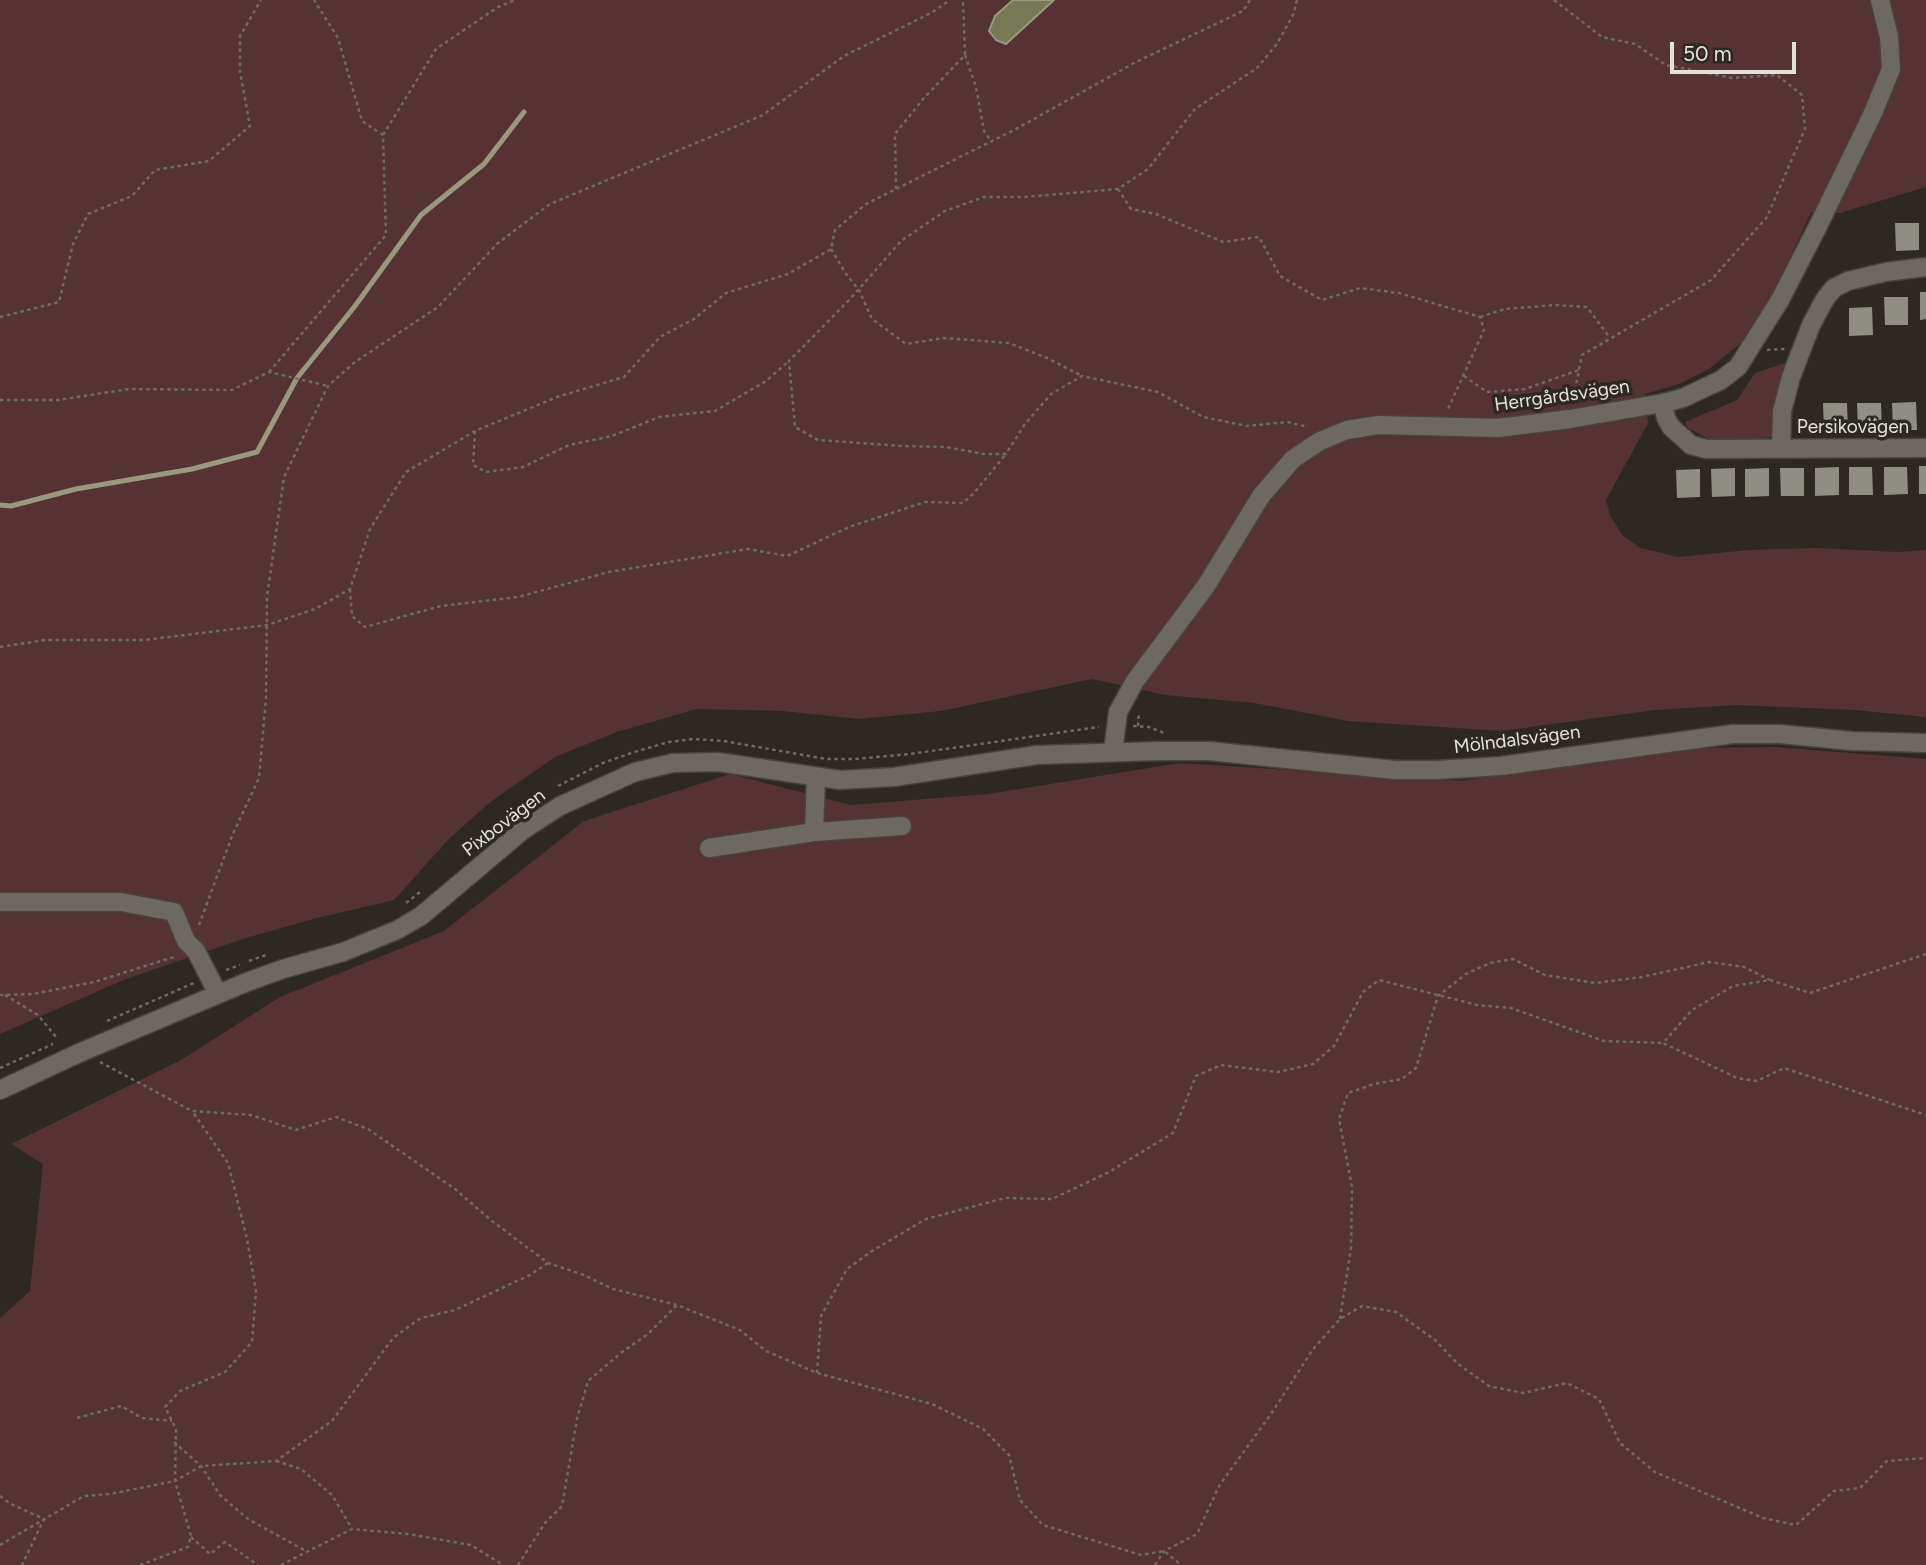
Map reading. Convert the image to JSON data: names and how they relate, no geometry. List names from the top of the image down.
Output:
{
  "streets": {
    "street": [
      "Herrgårdsvägen",
      "Persikovägen",
      "Mölndalsvägen",
      "Pixbovägen"
    ]
  },
  "crossings": [
    ["Herrgårdsvägen", "Persikovägen"],
    ["Herrgårdsvägen", "Mölndalsvägen"],
    ["Herrgårdsvägen", "Pixbovägen"],
    ["Mölndalsvägen", "Pixbovägen"]
  ],
  "scale_bar": "50 m"
}
